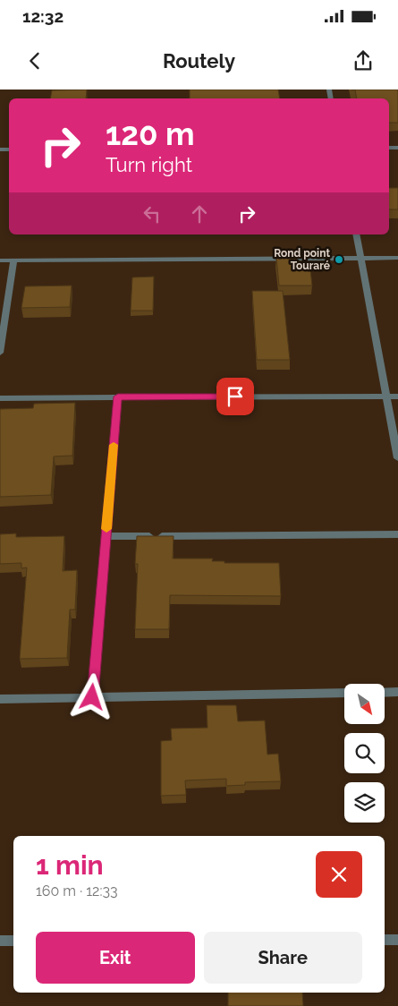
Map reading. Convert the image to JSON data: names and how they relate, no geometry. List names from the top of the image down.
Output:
{
  "places": ["Rond point Touraré"],
  "north": "bottom right",
  "page": {
    "status": "12:32",
    "header": "Routely",
    "turn": ["120 m", "Turn right"],
    "heading": ["1 min", "160 m · 12:33"],
    "buttons": ["Exit", "Share"]
  }
}
